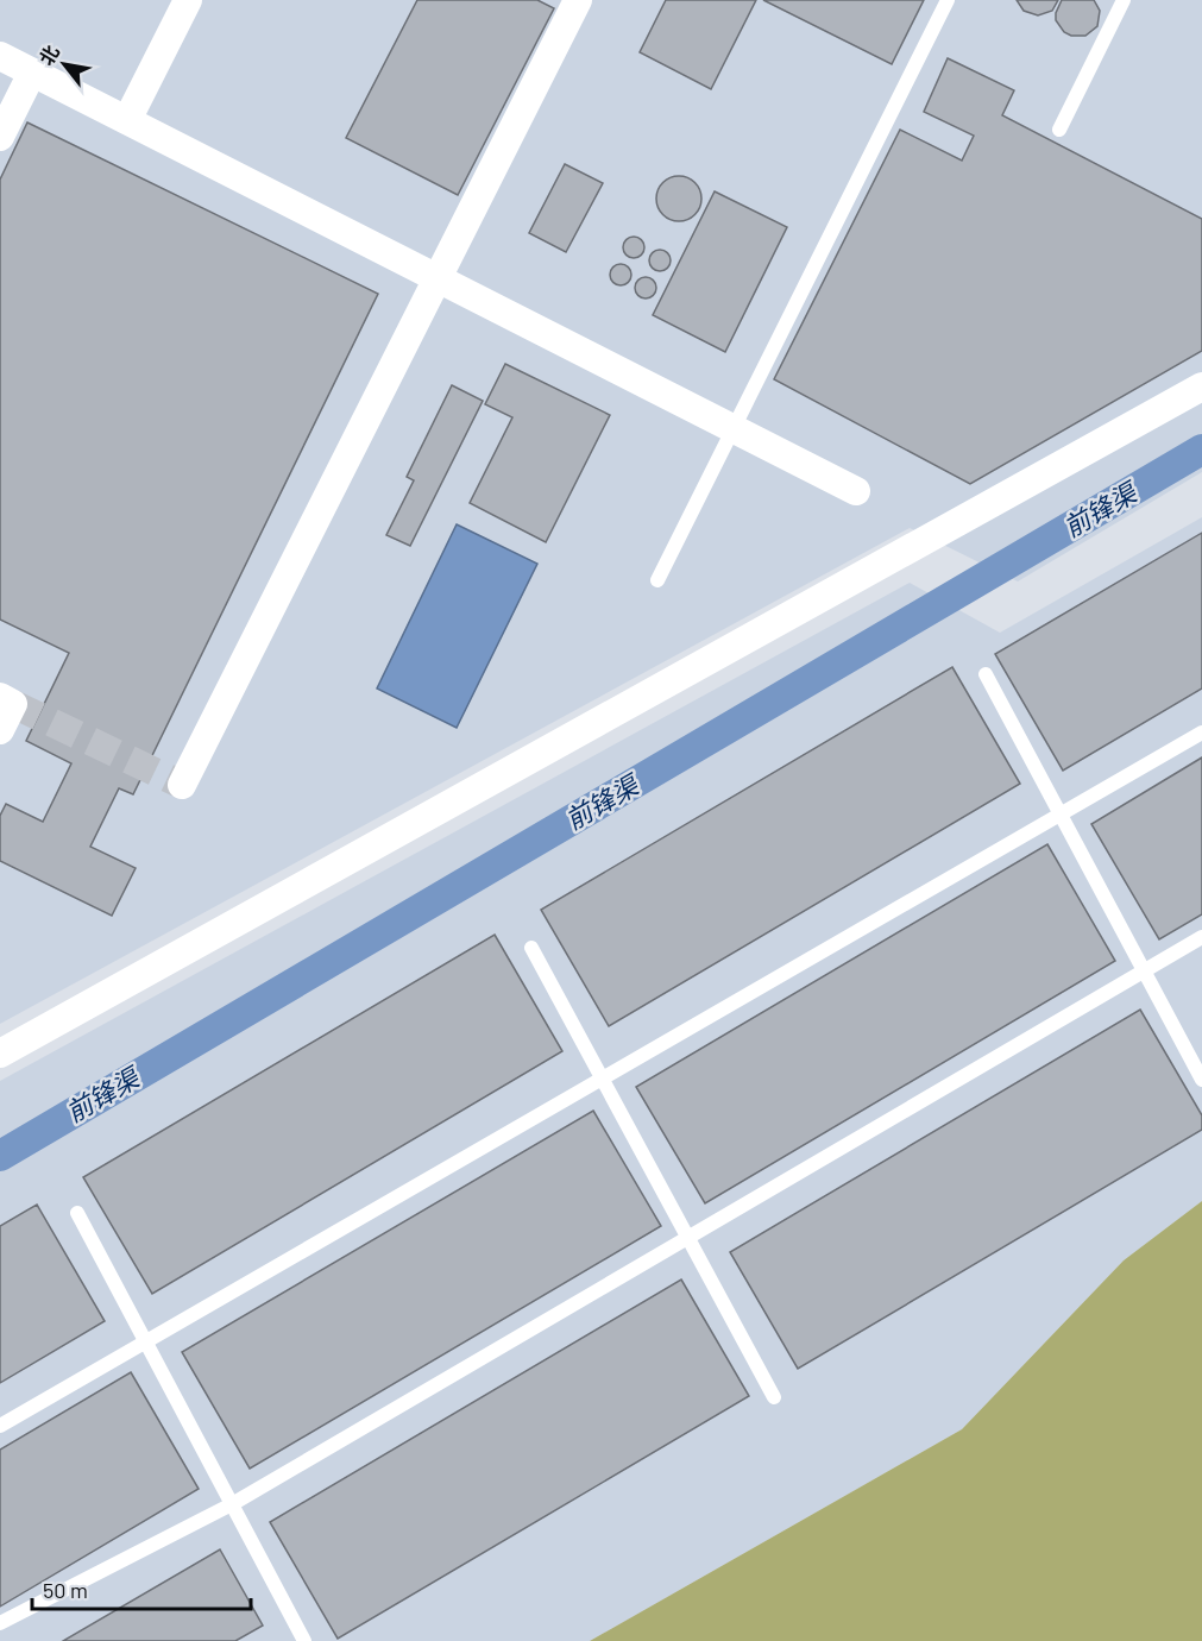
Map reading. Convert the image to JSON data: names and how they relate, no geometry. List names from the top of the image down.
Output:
{
  "water": ["前锋渠"],
  "scale_bar": "50 m",
  "north": "top left"
}
